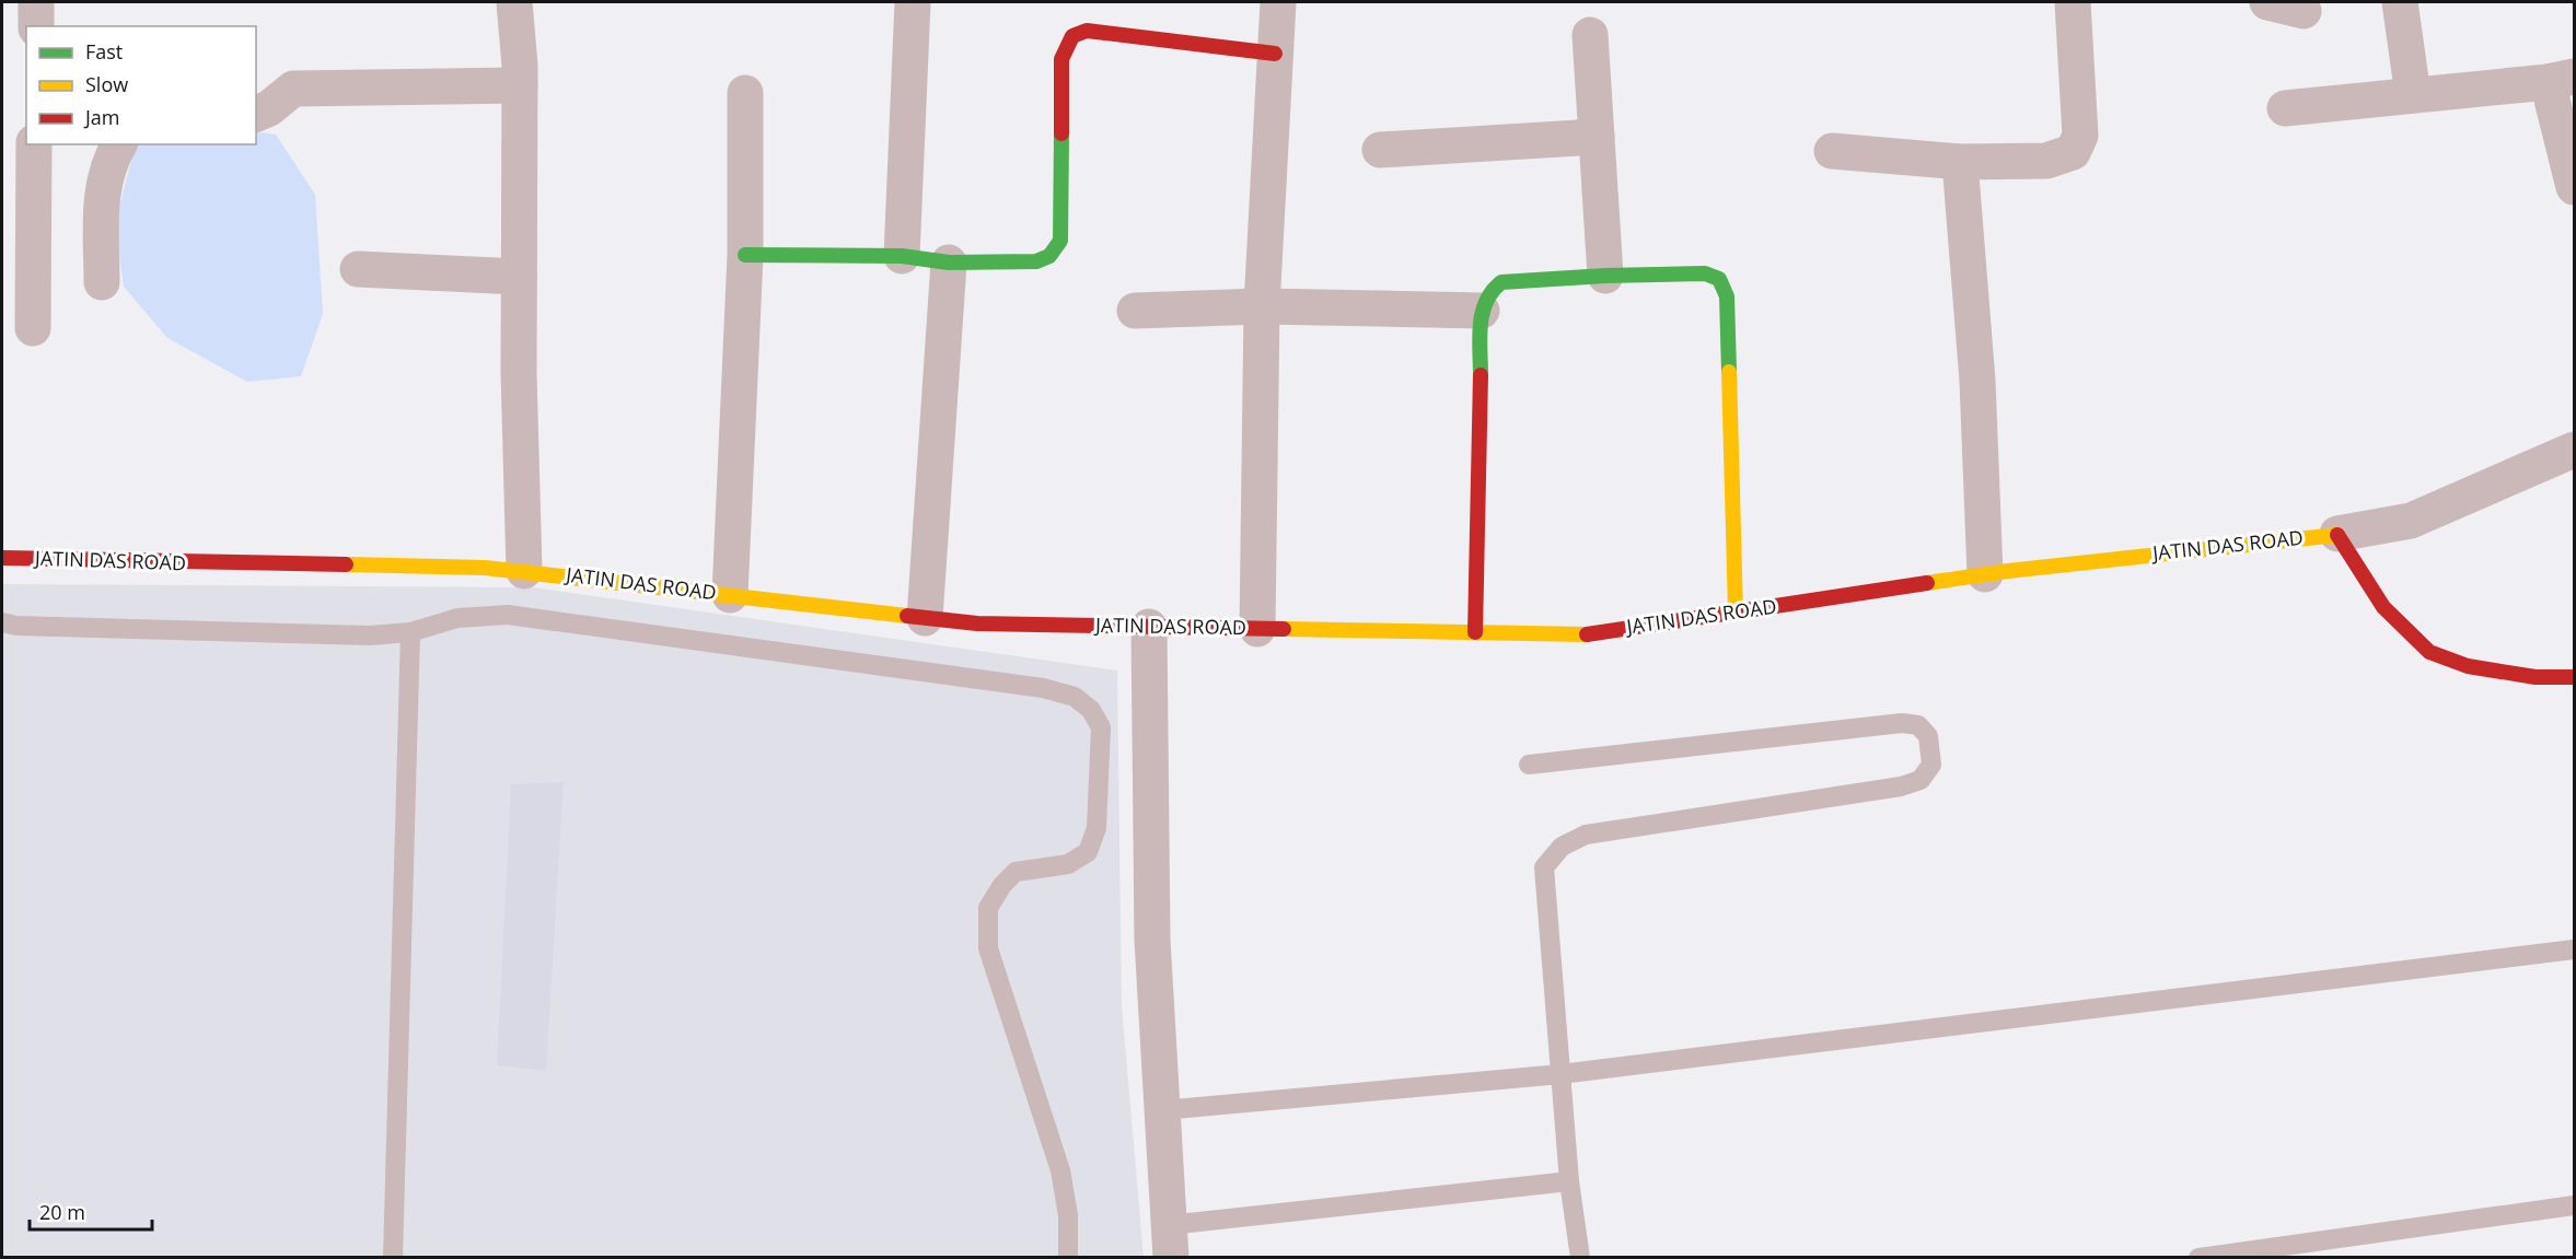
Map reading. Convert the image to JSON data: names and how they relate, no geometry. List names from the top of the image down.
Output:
{
  "streets": {
    "street": ["JATIN DAS ROAD"]
  },
  "legend": ["Fast", "Slow", "Jam"],
  "scale_bar": "20 m"
}
